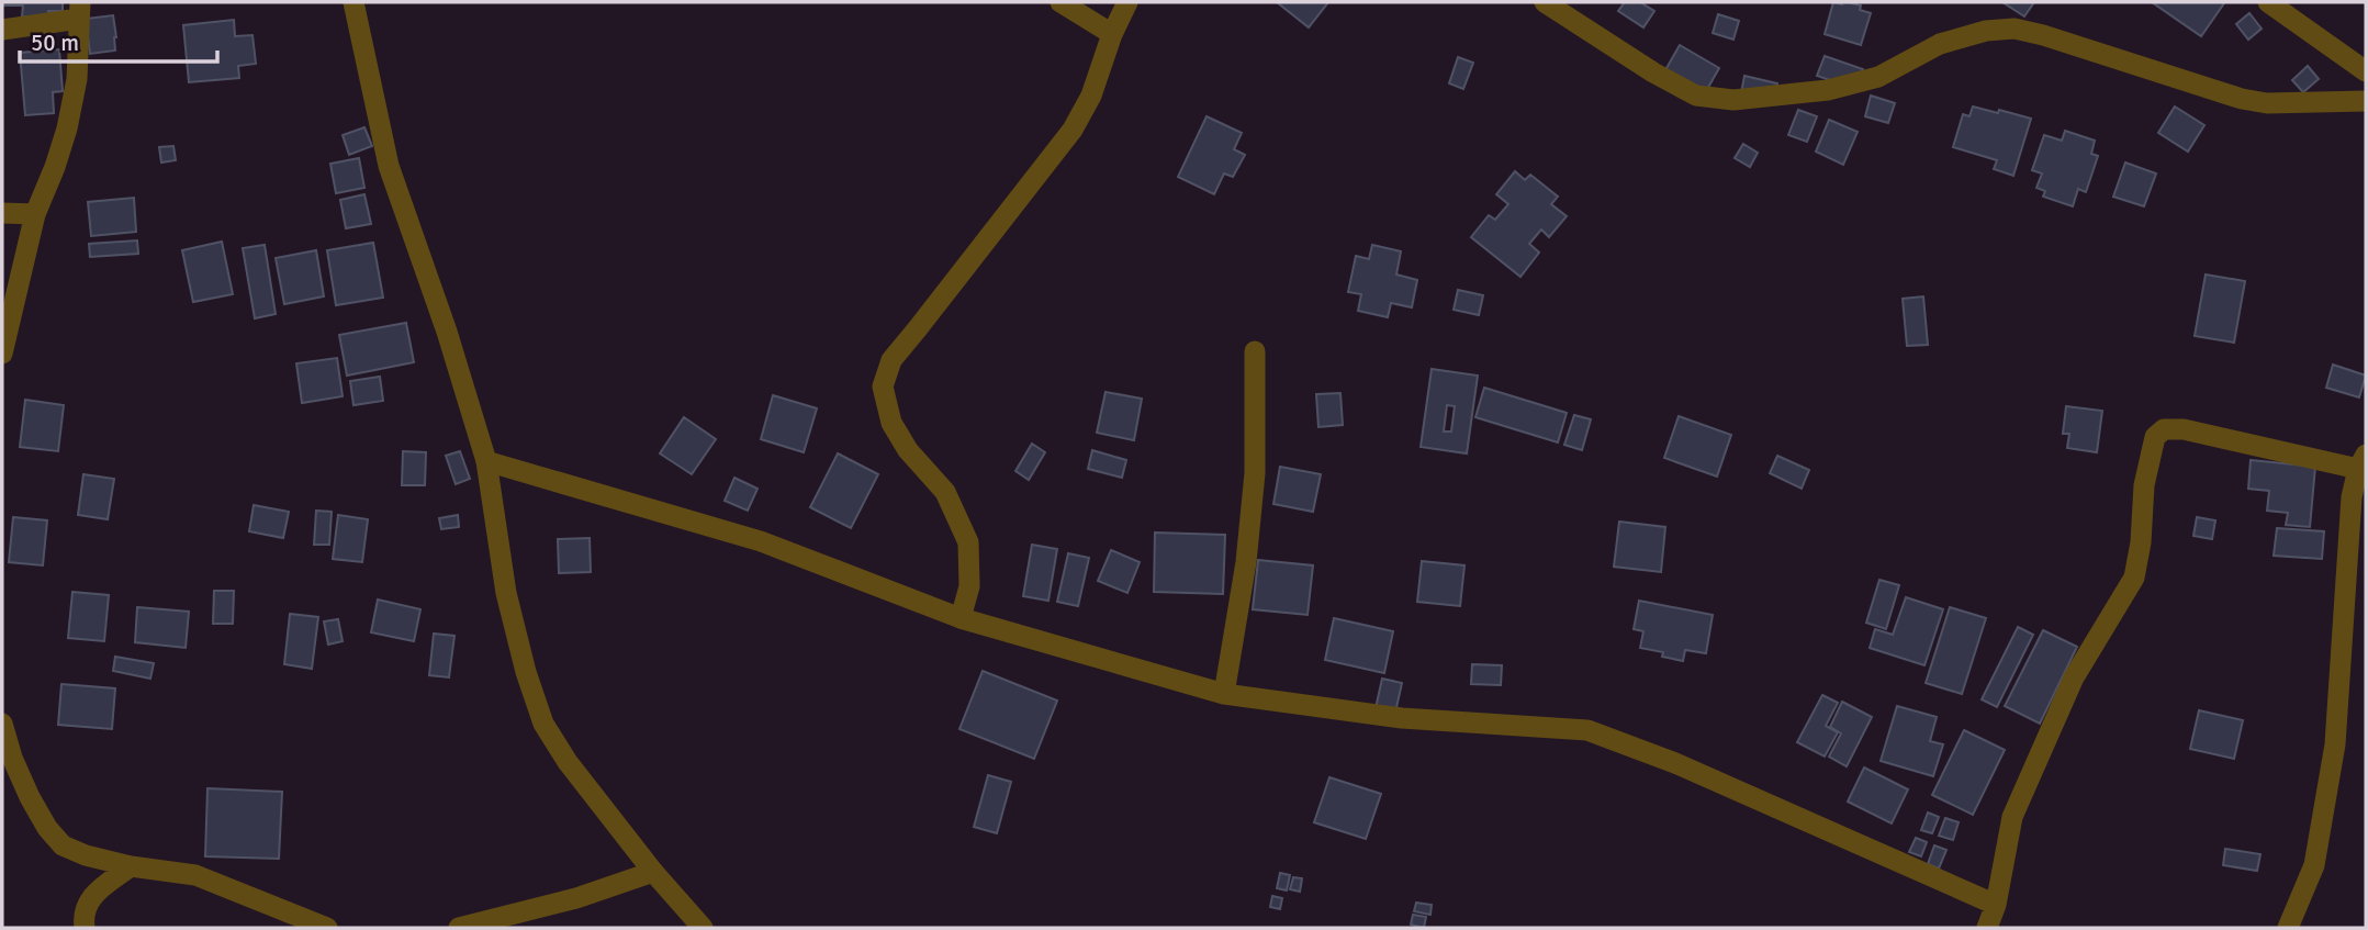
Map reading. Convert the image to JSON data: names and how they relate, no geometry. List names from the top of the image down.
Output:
{
  "scale_bar": "50 m"
}
